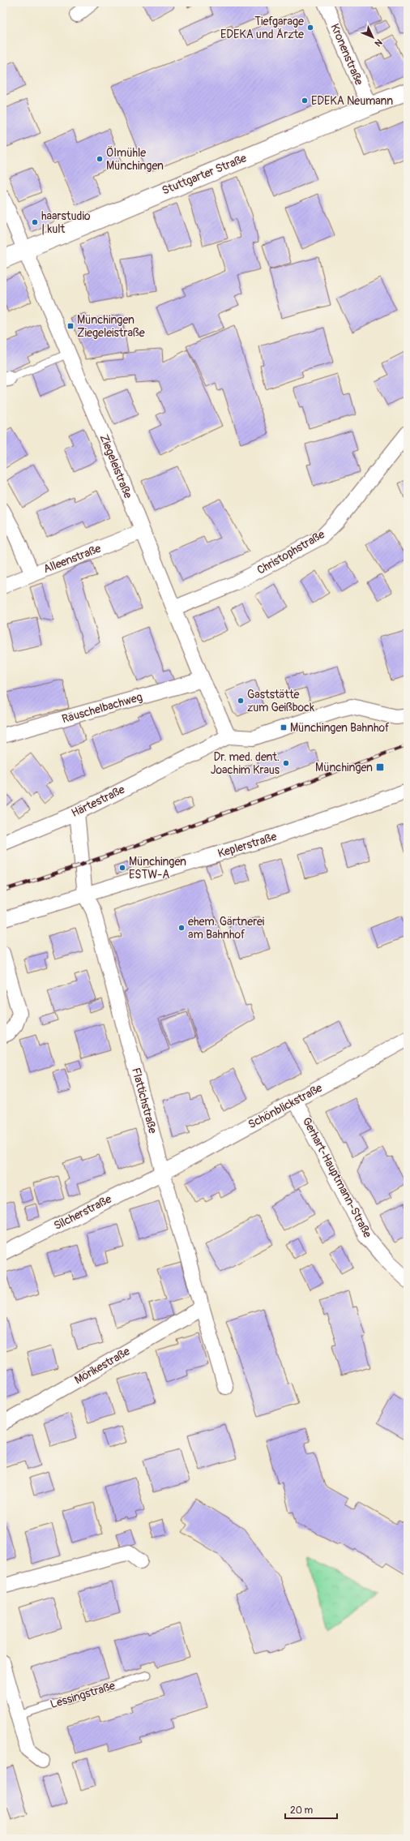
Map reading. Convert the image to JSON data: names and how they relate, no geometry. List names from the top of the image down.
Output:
{
  "streets": {
    "street": [
      "Kronenstraße",
      "Stuttgarter Straße",
      "Ziegeleistraße",
      "Christophstraße",
      "Alleenstraße",
      "Räuschelbachweg",
      "Härtestraße",
      "Keplerstraße",
      "Flattichstraße",
      "Schönblickstraße",
      "Gerhart-Hauptmann-Straße",
      "Silcherstraße",
      "Mörikestraße"
    ],
    "lane": ["Lessingstraße"]
  },
  "crossings": [
    ["Kronenstraße", "Stuttgarter Straße"],
    ["Stuttgarter Straße", "Ziegeleistraße"],
    ["Ziegeleistraße", "Christophstraße"],
    ["Ziegeleistraße", "Alleenstraße"],
    ["Ziegeleistraße", "Räuschelbachweg"],
    ["Ziegeleistraße", "Härtestraße"],
    ["Härtestraße", "Flattichstraße"],
    ["Keplerstraße", "Flattichstraße"],
    ["Flattichstraße", "Schönblickstraße"],
    ["Flattichstraße", "Silcherstraße"],
    ["Flattichstraße", "Mörikestraße"],
    ["Schönblickstraße", "Gerhart-Hauptmann-Straße"],
    ["Schönblickstraße", "Silcherstraße"]
  ],
  "places": {
    "other": [
      "Tiefgarage EDEKA und Ärzte",
      "EDEKA Neumann",
      "Ölmühle Münchingen",
      "haarstudio | kult",
      "Gaststätte zum Geißbock",
      "Dr. med. dent. Joachim Kraus",
      "Münchingen ESTW-A",
      "ehem. Gärtnerei am Bahnhof"
    ],
    "transit": ["Münchingen Ziegeleistraße", "Münchingen Bahnhof", "Münchingen"]
  },
  "scale_bar": "20 m",
  "north": "bottom right"
}
